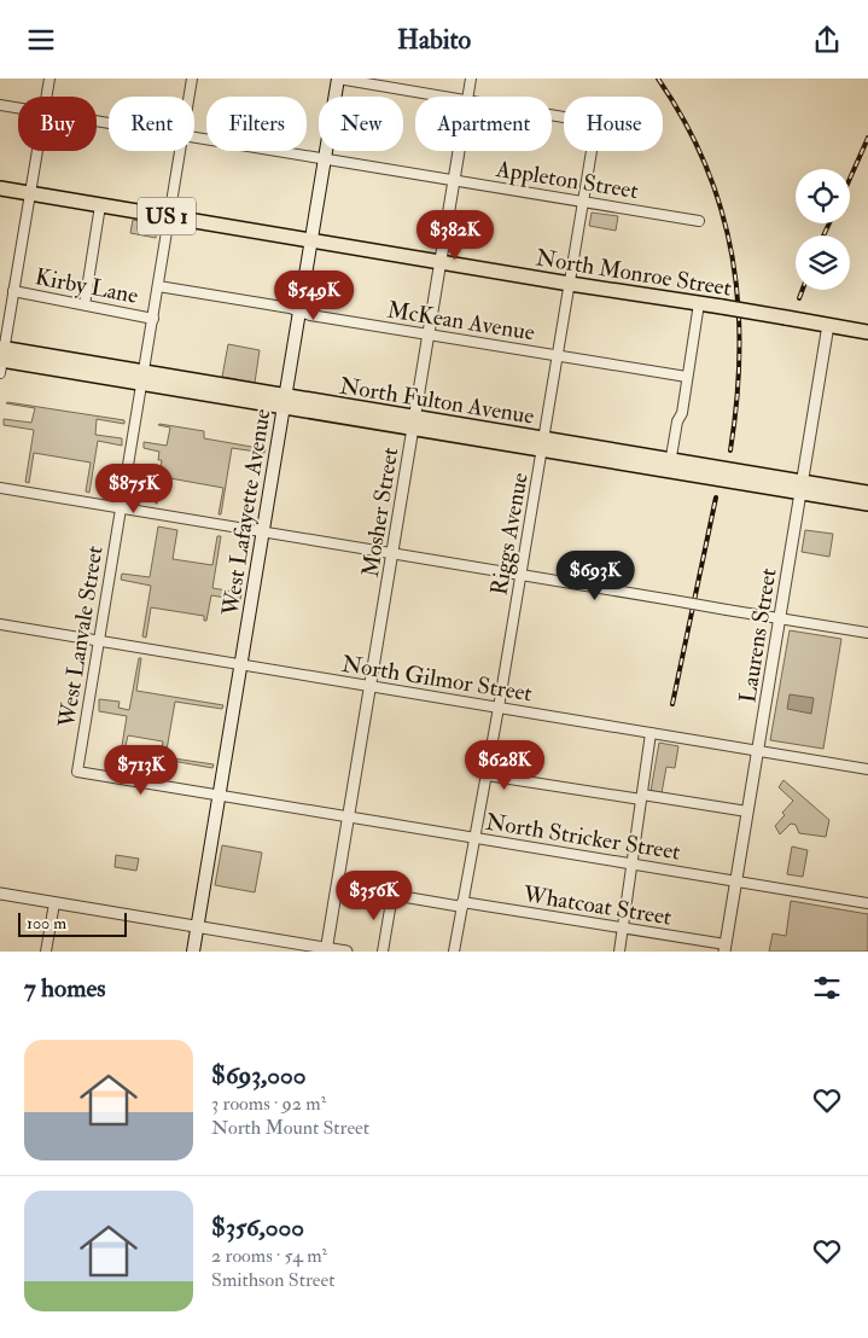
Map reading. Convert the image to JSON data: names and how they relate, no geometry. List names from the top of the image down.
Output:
{
  "streets": {
    "main road": [
      "US 1",
      "North Monroe Street",
      "North Fulton Avenue",
      "West Lafayette Avenue"
    ],
    "street": [
      "Appleton Street",
      "Kirby Lane",
      "McKean Avenue",
      "Mosher Street",
      "Riggs Avenue",
      "Laurens Street",
      "West Lanvale Street",
      "North Gilmor Street",
      "North Stricker Street",
      "Whatcoat Street"
    ]
  },
  "crossings": [
    ["Appleton Street", "West Lafayette Avenue"],
    ["Appleton Street", "Mosher Street"],
    ["Appleton Street", "Riggs Avenue"],
    ["North Monroe Street", "West Lafayette Avenue"],
    ["North Monroe Street", "Mosher Street"],
    ["North Monroe Street", "Riggs Avenue"],
    ["North Monroe Street", "Laurens Street"],
    ["North Monroe Street", "West Lanvale Street"],
    ["Kirby Lane", "West Lanvale Street"],
    ["McKean Avenue", "West Lafayette Avenue"],
    ["McKean Avenue", "Mosher Street"],
    ["McKean Avenue", "Riggs Avenue"],
    ["McKean Avenue", "West Lanvale Street"],
    ["North Fulton Avenue", "West Lafayette Avenue"],
    ["North Fulton Avenue", "Mosher Street"],
    ["North Fulton Avenue", "Riggs Avenue"],
    ["North Fulton Avenue", "Laurens Street"],
    ["North Fulton Avenue", "West Lanvale Street"],
    ["West Lafayette Avenue", "North Gilmor Street"],
    ["West Lafayette Avenue", "North Stricker Street"],
    ["Mosher Street", "North Gilmor Street"],
    ["Mosher Street", "North Stricker Street"],
    ["Riggs Avenue", "North Gilmor Street"],
    ["Riggs Avenue", "North Stricker Street"],
    ["Riggs Avenue", "Whatcoat Street"],
    ["Laurens Street", "North Gilmor Street"],
    ["Laurens Street", "North Stricker Street"],
    ["Laurens Street", "Whatcoat Street"],
    ["West Lanvale Street", "North Gilmor Street"],
    ["West Lanvale Street", "North Stricker Street"]
  ],
  "scale_bar": "100 m",
  "page": {
    "header": "Habito",
    "chip": [
      "Buy",
      "Rent",
      "Filters",
      "New",
      "Apartment",
      "House"
    ],
    "price": [
      "$382K",
      "$549K",
      "$875K",
      "$693K",
      "$628K",
      "$713K",
      "$356K"
    ],
    "scale": "100 m",
    "heading": "7 homes",
    "list": [
      {
        "name": "$693,000",
        "note": "3 rooms · 92 m² · North Mount Street"
      },
      {
        "name": "$356,000",
        "note": "2 rooms · 54 m² · Smithson Street"
      }
    ]
  }
}
